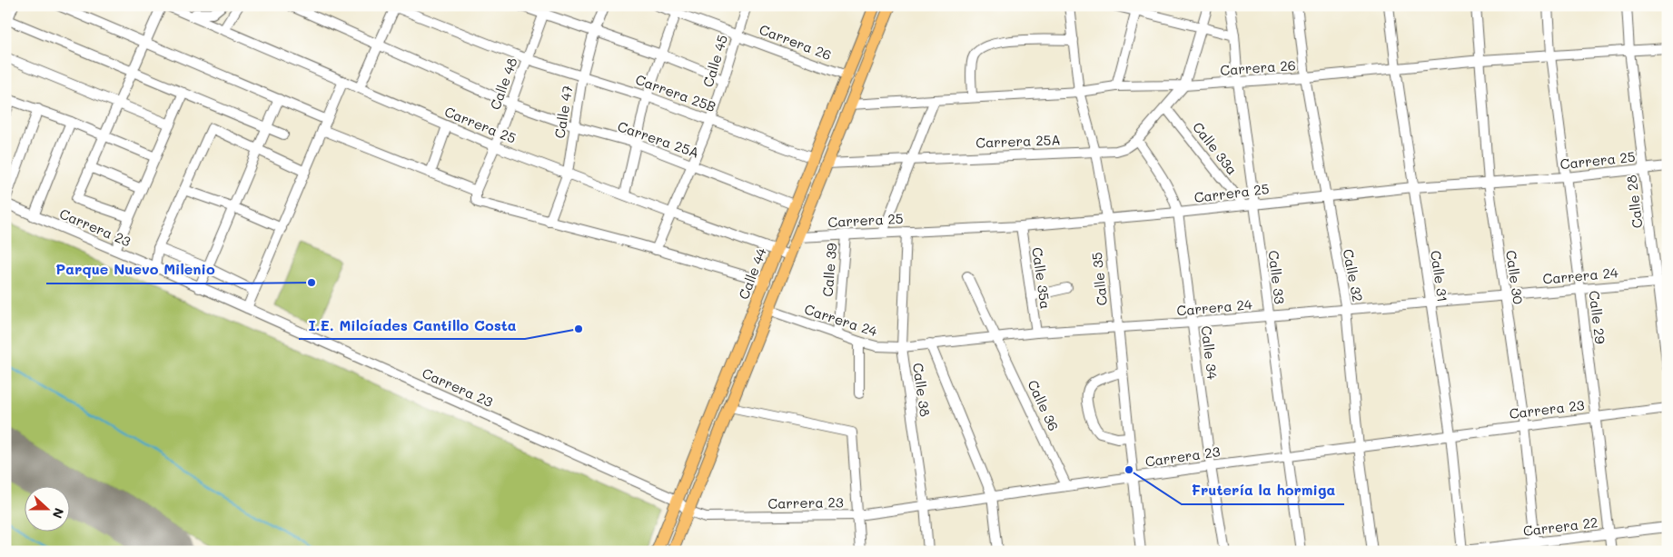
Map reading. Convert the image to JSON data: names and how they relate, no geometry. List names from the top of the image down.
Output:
{
  "streets": {
    "main road": ["Calle 44"],
    "street": [
      "Carrera 26",
      "Calle 45",
      "Calle 48",
      "Carrera 25B",
      "Calle 47",
      "Carrera 25",
      "Carrera 25A",
      "Calle 33a",
      "Calle 28",
      "Carrera 23",
      "Calle 39",
      "Calle 32",
      "Carrera 24",
      "Calle 31",
      "Calle 33",
      "Calle 30",
      "Calle 35a",
      "Calle 35",
      "Calle 29",
      "Calle 34",
      "Calle 38",
      "Calle 36",
      "Carrera 22"
    ]
  },
  "crossings": [
    ["Carrera 26", "Calle 45"],
    ["Carrera 26", "Carrera 25A"],
    ["Carrera 26", "Calle 28"],
    ["Carrera 26", "Calle 44"],
    ["Carrera 26", "Calle 32"],
    ["Carrera 26", "Calle 31"],
    ["Carrera 26", "Calle 33"],
    ["Carrera 26", "Calle 30"],
    ["Carrera 26", "Calle 35"],
    ["Carrera 26", "Calle 29"],
    ["Calle 45", "Carrera 25B"],
    ["Calle 45", "Carrera 25"],
    ["Calle 45", "Carrera 25A"],
    ["Calle 48", "Carrera 25B"],
    ["Calle 48", "Carrera 25"],
    ["Calle 48", "Carrera 25A"],
    ["Carrera 25B", "Calle 47"],
    ["Carrera 25B", "Calle 44"],
    ["Calle 47", "Carrera 25"],
    ["Calle 47", "Carrera 25A"],
    ["Carrera 25", "Calle 33a"],
    ["Carrera 25", "Calle 28"],
    ["Carrera 25", "Calle 39"],
    ["Carrera 25", "Calle 44"],
    ["Carrera 25", "Calle 32"],
    ["Carrera 25", "Calle 31"],
    ["Carrera 25", "Calle 33"],
    ["Carrera 25", "Calle 30"],
    ["Carrera 25", "Calle 35a"],
    ["Carrera 25", "Calle 35"],
    ["Carrera 25", "Calle 29"],
    ["Carrera 25", "Calle 34"],
    ["Carrera 25", "Calle 38"],
    ["Carrera 25A", "Calle 33a"],
    ["Carrera 25A", "Calle 44"],
    ["Carrera 25A", "Calle 35"],
    ["Carrera 25A", "Calle 34"],
    ["Calle 28", "Carrera 24"],
    ["Carrera 23", "Calle 44"],
    ["Carrera 23", "Calle 32"],
    ["Carrera 23", "Calle 31"],
    ["Carrera 23", "Calle 33"],
    ["Carrera 23", "Calle 30"],
    ["Carrera 23", "Calle 35"],
    ["Carrera 23", "Calle 29"],
    ["Carrera 23", "Calle 34"],
    ["Carrera 23", "Calle 38"],
    ["Carrera 23", "Calle 36"],
    ["Calle 39", "Carrera 24"],
    ["Calle 44", "Carrera 24"],
    ["Calle 32", "Carrera 24"],
    ["Carrera 24", "Calle 31"],
    ["Carrera 24", "Calle 33"],
    ["Carrera 24", "Calle 30"],
    ["Carrera 24", "Calle 35a"],
    ["Carrera 24", "Calle 35"],
    ["Carrera 24", "Calle 29"],
    ["Carrera 24", "Calle 34"],
    ["Carrera 24", "Calle 38"],
    ["Carrera 24", "Calle 36"],
    ["Calle 31", "Carrera 22"],
    ["Calle 30", "Carrera 22"],
    ["Calle 29", "Carrera 22"]
  ],
  "places": ["Parque Nuevo Milenio", "I.E. Milcíades Cantillo Costa", "Frutería la hormiga"],
  "north": "right"
}
